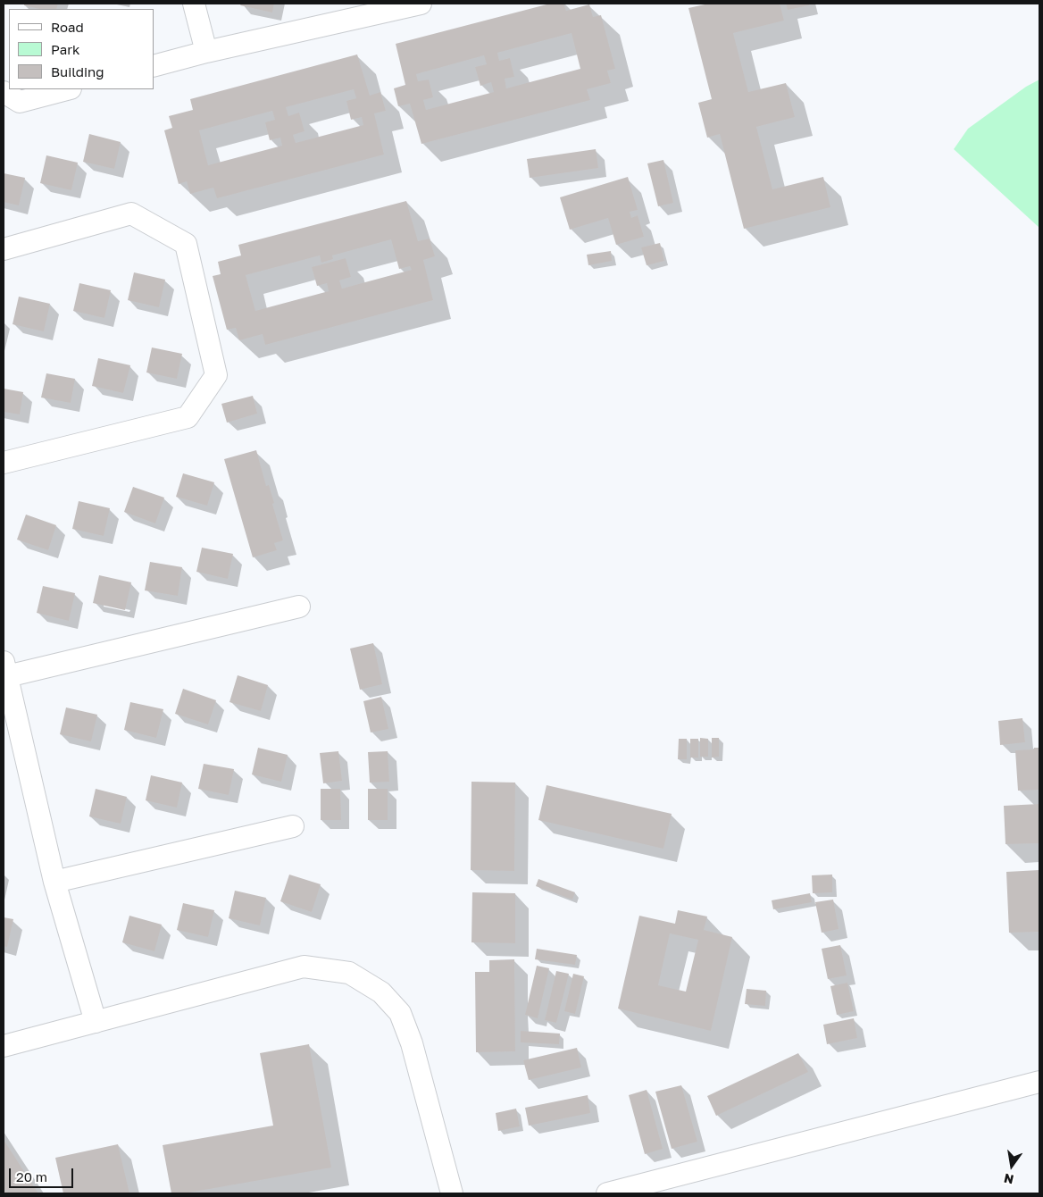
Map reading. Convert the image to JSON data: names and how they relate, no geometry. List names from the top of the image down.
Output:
{
  "legend": ["Road", "Park", "Building"],
  "scale_bar": "20 m",
  "north": "bottom"
}
